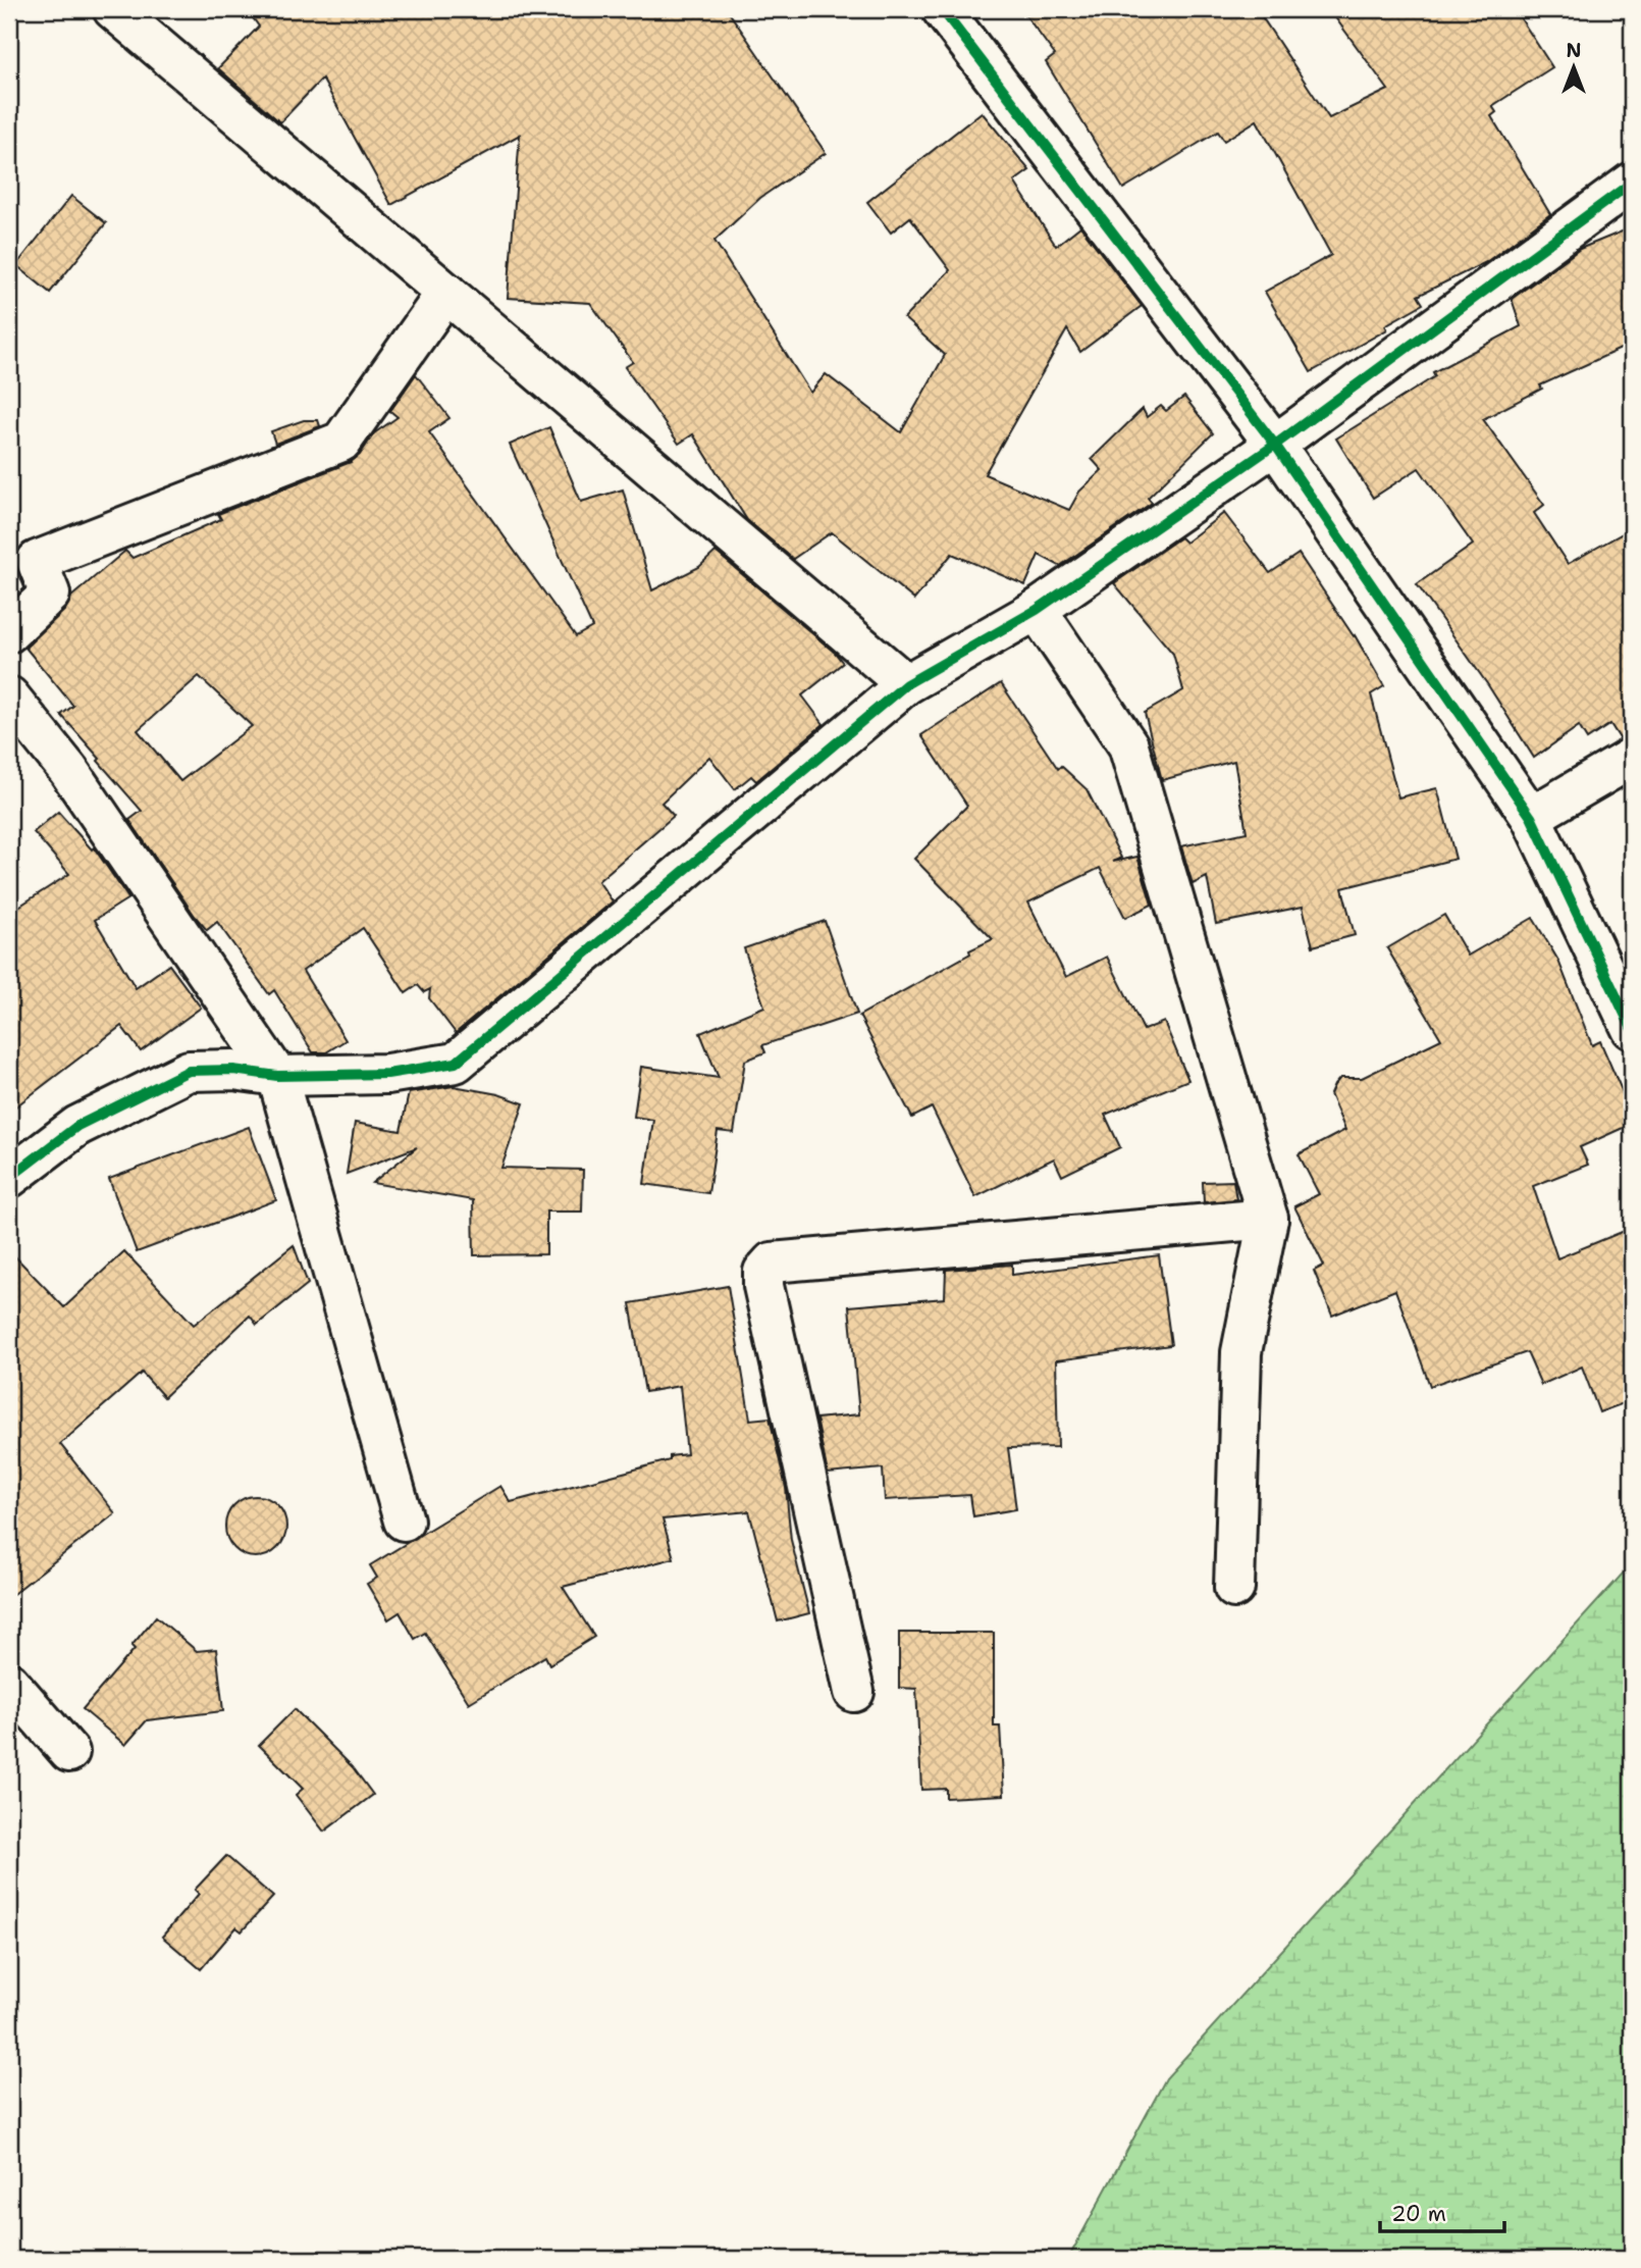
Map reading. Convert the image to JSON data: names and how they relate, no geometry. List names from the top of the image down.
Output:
{
  "scale_bar": "20 m",
  "north": "top"
}
